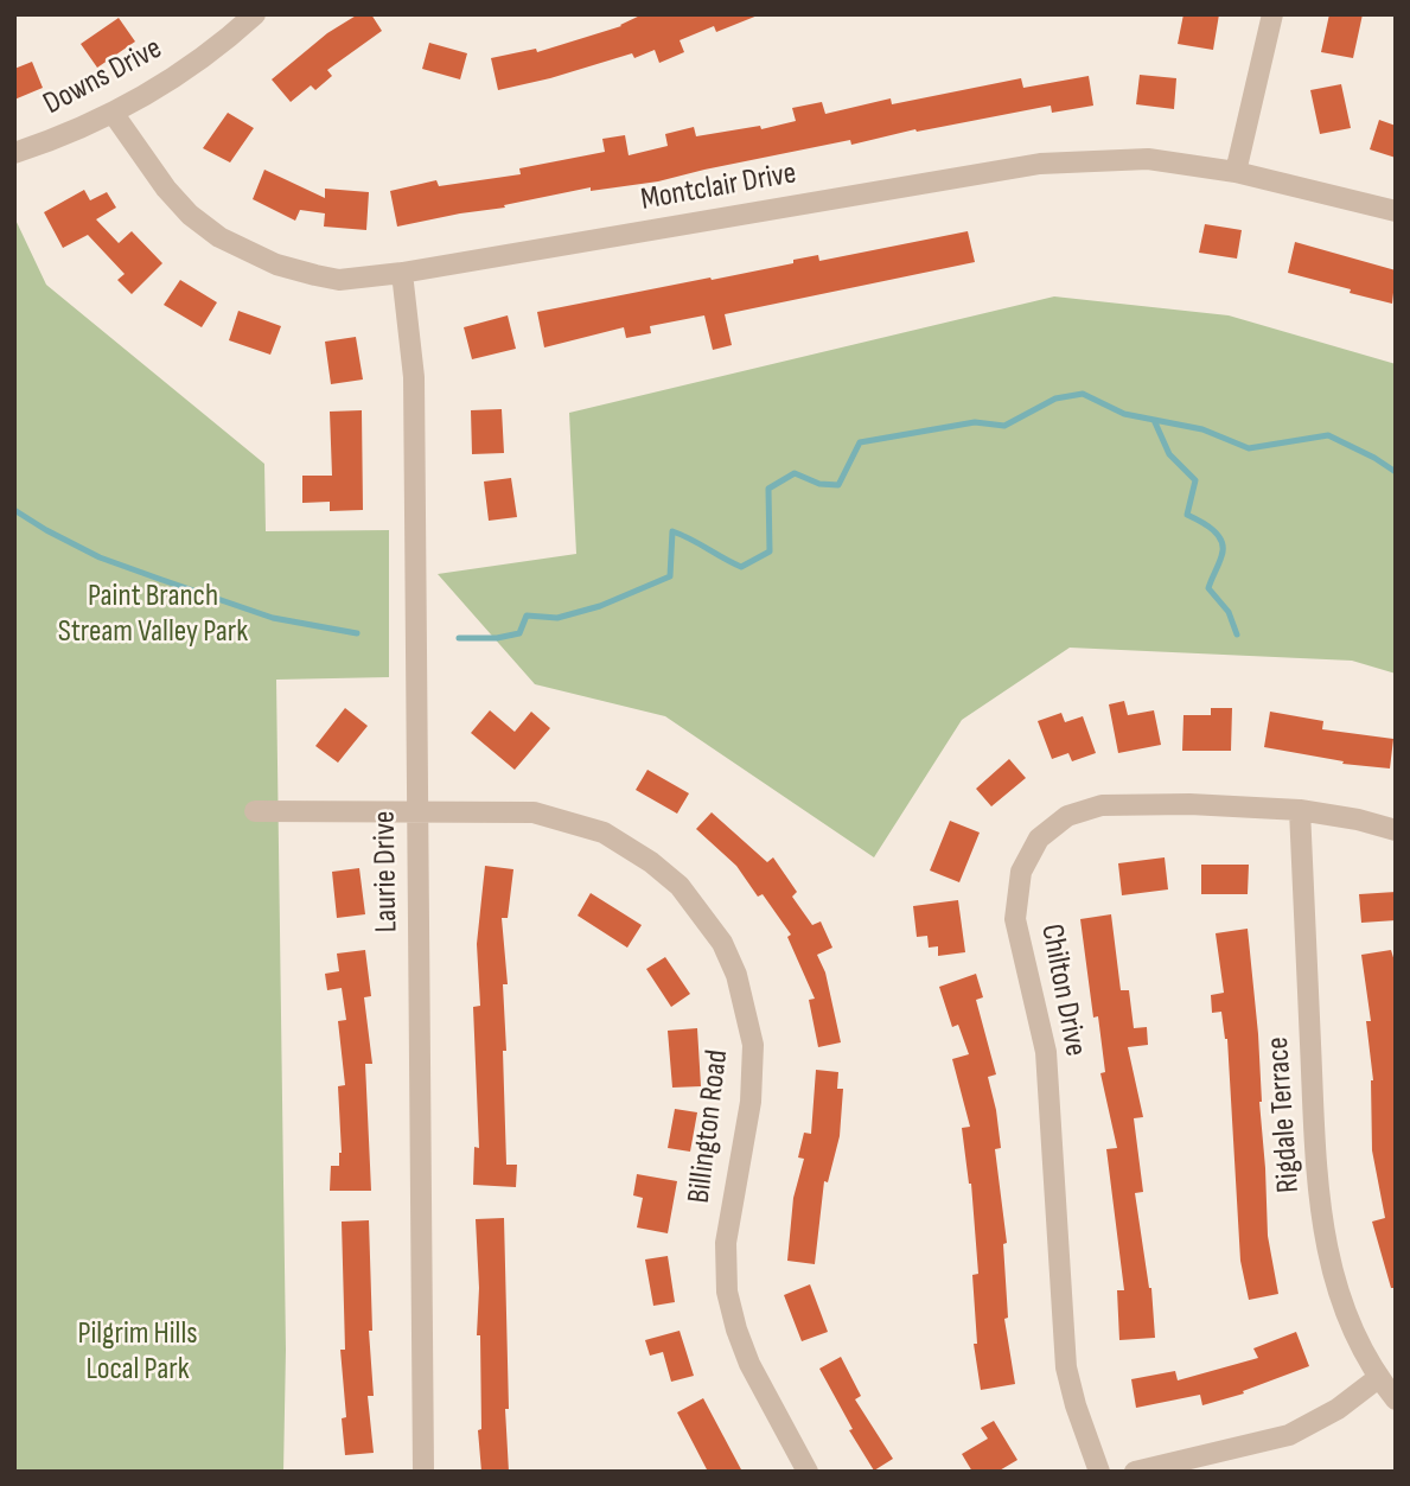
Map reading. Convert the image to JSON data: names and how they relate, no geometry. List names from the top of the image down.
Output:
{
  "streets": {
    "street": [
      "Downs Drive",
      "Montclair Drive",
      "Laurie Drive",
      "Chilton Drive",
      "Rigdale Terrace",
      "Billington Road"
    ]
  },
  "crossings": [
    ["Downs Drive", "Montclair Drive"],
    ["Montclair Drive", "Laurie Drive"],
    ["Laurie Drive", "Billington Road"],
    ["Chilton Drive", "Rigdale Terrace"]
  ],
  "parks": ["Paint Branch Stream Valley Park", "Pilgrim Hills Local Park"]
}
